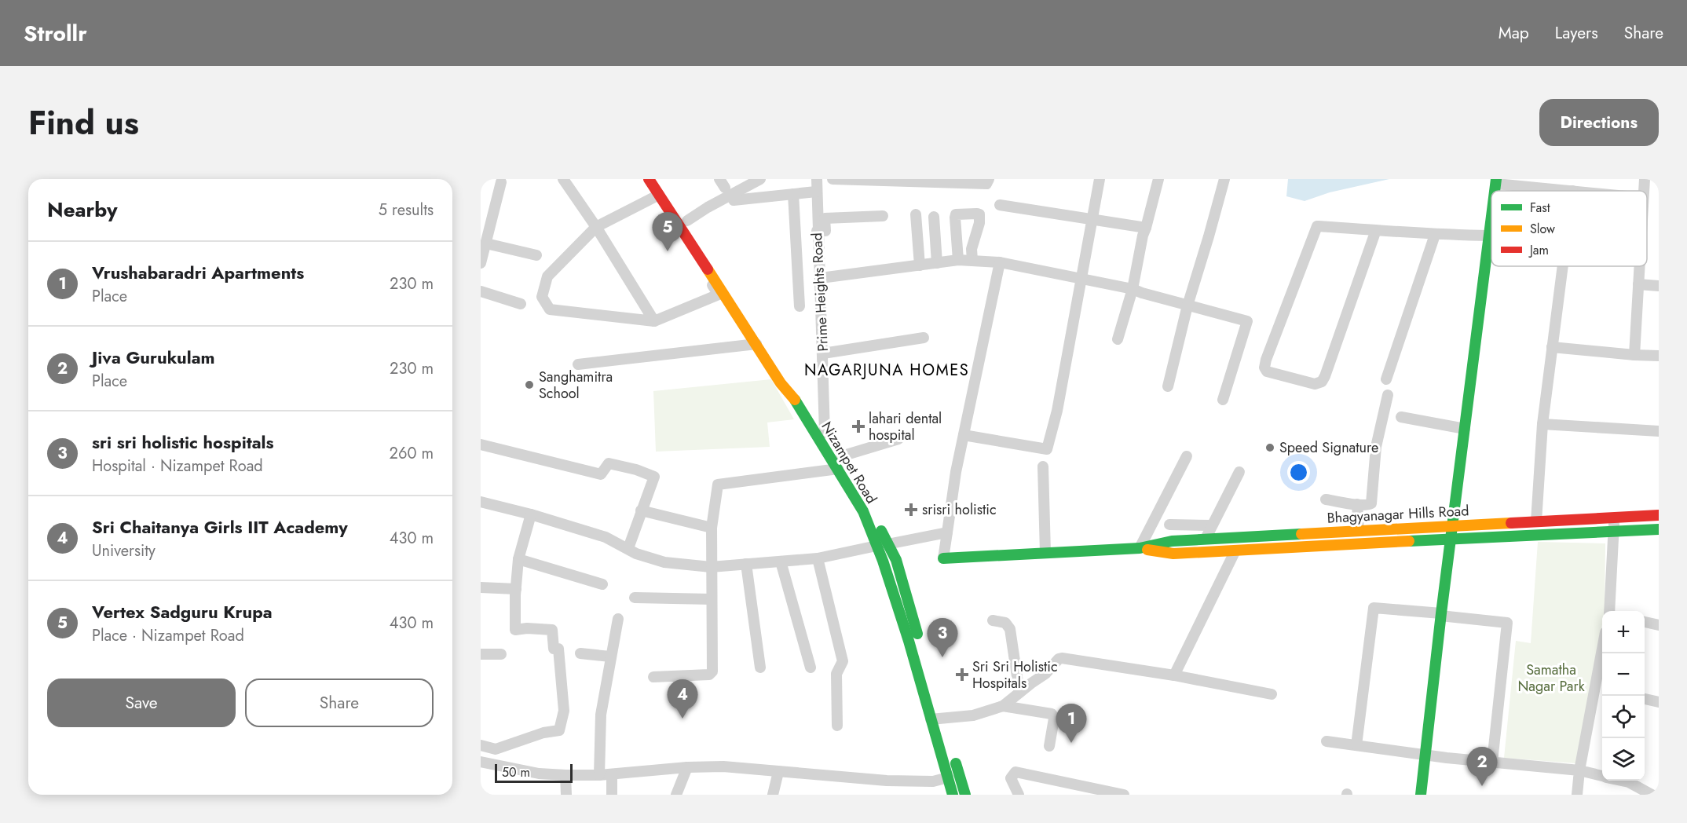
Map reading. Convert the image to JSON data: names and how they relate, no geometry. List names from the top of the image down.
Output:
{
  "streets": {
    "main road": ["Nizampet Road", "Bhagyanagar Hills Road"],
    "street": ["Prime Heights Road"]
  },
  "crossings": [
    ["Prime Heights Road", "Nizampet Road"]
  ],
  "districts": ["NAGARJUNA HOMES"],
  "parks": ["Samatha Nagar Park"],
  "places": {
    "other": ["Sanghamitra School", "Speed Signature"],
    "health": ["lahari dental hospital", "srisri holistic", "Sri Sri Holistic Hospitals"]
  },
  "legend": ["Fast", "Slow", "Jam"],
  "scale_bar": "50 m",
  "page": {
    "header": "Strollr",
    "nav": ["Map", "Layers", "Share"],
    "title": "Find us",
    "buttons": [
      "Directions",
      ["Save", "Share"]
    ],
    "heading": ["Nearby", "5 results"],
    "pins": [
      "5",
      "3",
      "4",
      "1",
      "2"
    ],
    "list": [
      {
        "mark": "1",
        "name": "Vrushabaradri Apartments",
        "note": "Place",
        "value": "230 m"
      },
      {
        "mark": "2",
        "name": "Jiva Gurukulam",
        "note": "Place",
        "value": "230 m"
      },
      {
        "mark": "3",
        "name": "sri sri holistic hospitals",
        "note": "Hospital · Nizampet Road",
        "value": "260 m"
      },
      {
        "mark": "4",
        "name": "Sri Chaitanya Girls IIT Academy",
        "note": "University",
        "value": "430 m"
      },
      {
        "mark": "5",
        "name": "Vertex Sadguru Krupa",
        "note": "Place · Nizampet Road",
        "value": "430 m"
      }
    ],
    "map_buttons": ["+", "−"],
    "scale": "50 m"
  }
}
